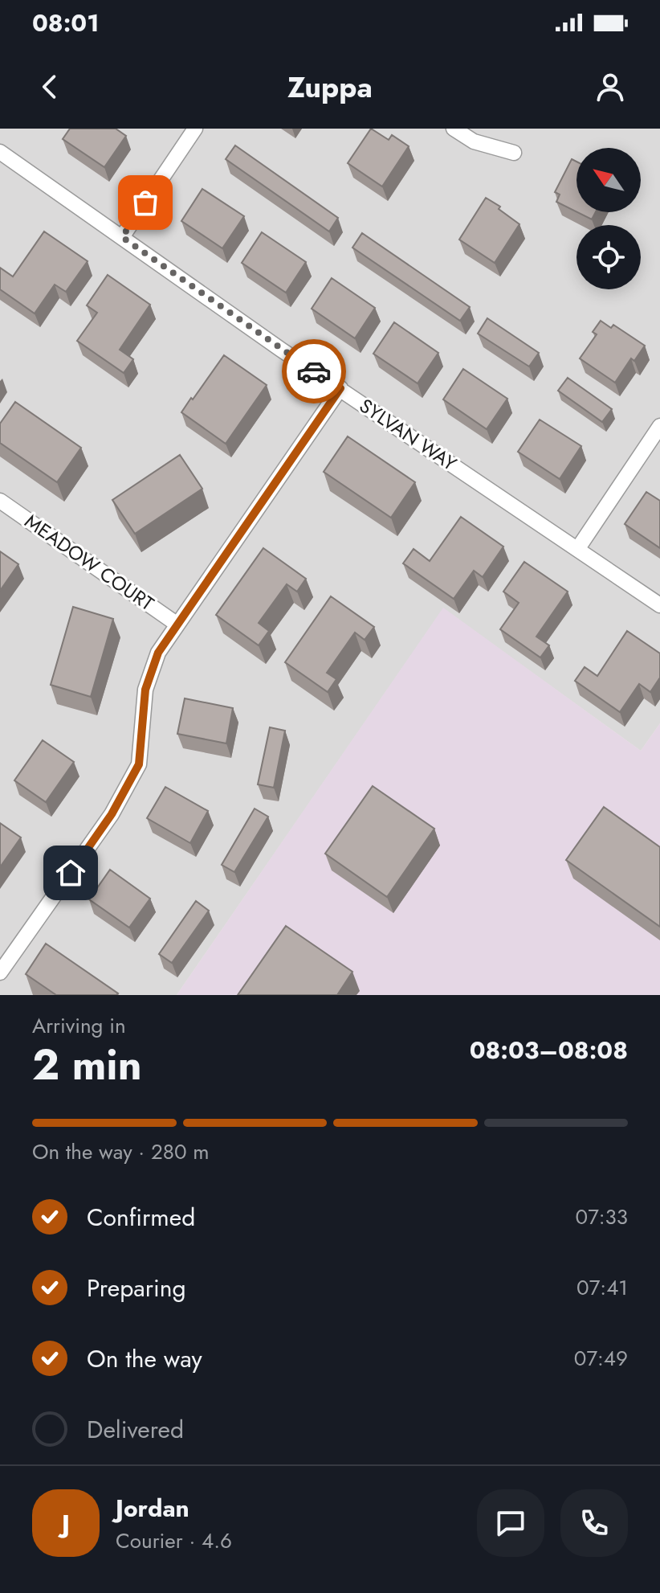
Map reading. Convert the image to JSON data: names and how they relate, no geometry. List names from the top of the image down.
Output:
{
  "streets": {
    "street": ["SYLVAN WAY", "MEADOW COURT"]
  },
  "north": "top left",
  "page": {
    "status": "08:01",
    "header": "Zuppa",
    "heading": ["2 min", "Arriving in", "08:03–08:08"],
    "panel": ["Jordan", "Courier · 4.6"],
    "bar": "On the way · 280 m",
    "list": [
      ["Confirmed", "07:33"],
      ["Preparing", "07:41"],
      ["On the way", "07:49"],
      "Delivered"
    ],
    "round": "J"
  }
}
